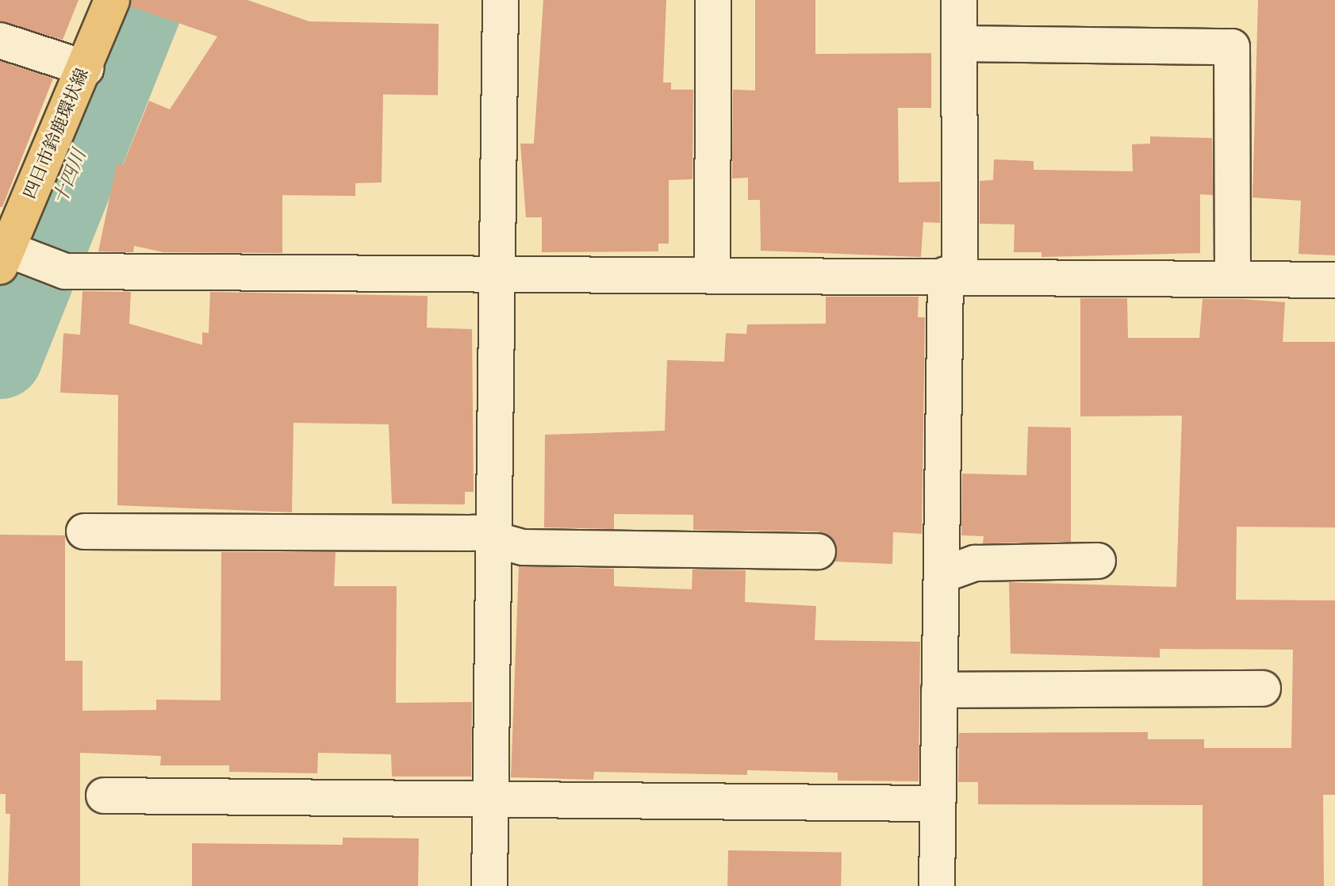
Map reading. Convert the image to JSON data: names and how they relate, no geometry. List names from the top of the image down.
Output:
{
  "streets": {
    "main road": ["四日市鈴鹿環状線"]
  },
  "water": ["十四川"]
}
